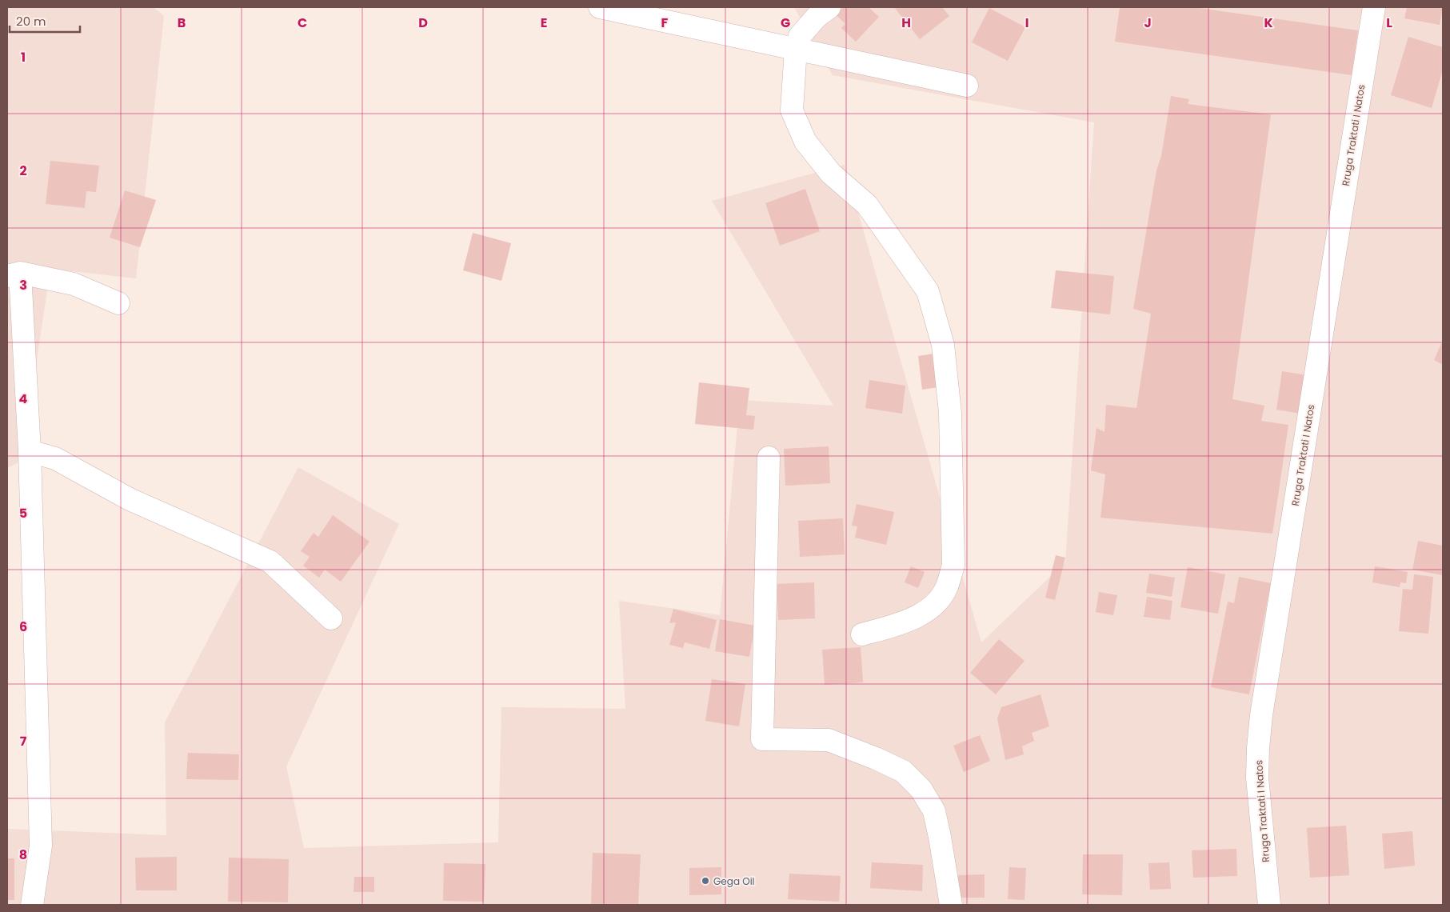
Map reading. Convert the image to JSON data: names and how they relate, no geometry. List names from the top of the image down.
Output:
{
  "streets": {
    "street": ["Rruga Traktati I Natos"]
  },
  "places": ["Gega Oil"],
  "scale_bar": "20 m",
  "grid": {
    "columns": [
      "B",
      "C",
      "D",
      "E",
      "F",
      "G",
      "H",
      "I",
      "J",
      "K",
      "L"
    ],
    "rows": [
      "1",
      "2",
      "3",
      "4",
      "5",
      "6",
      "7",
      "8"
    ]
  }
}
